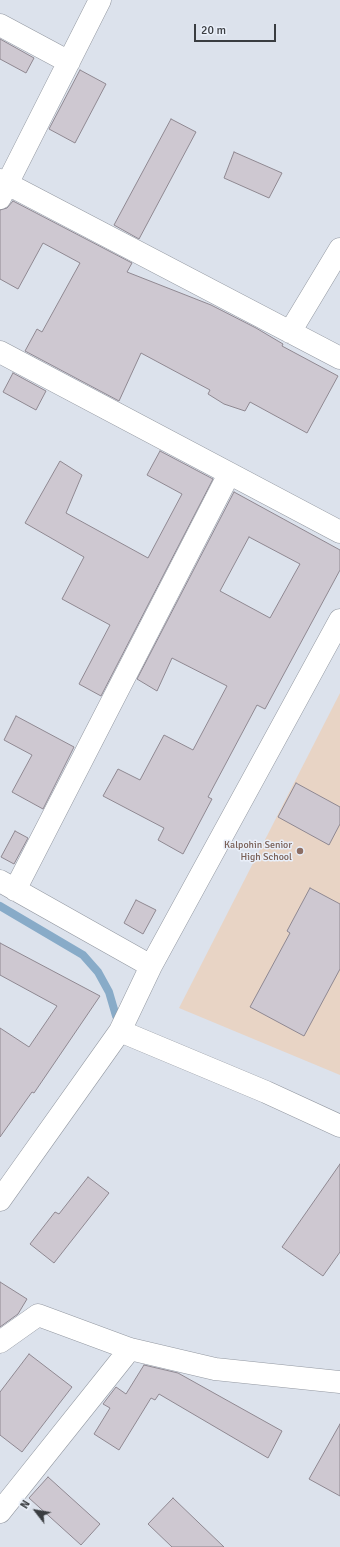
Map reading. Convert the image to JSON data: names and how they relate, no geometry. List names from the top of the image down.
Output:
{
  "places": ["Kalpohin Senior High School"],
  "scale_bar": "20 m",
  "north": "top left"
}
